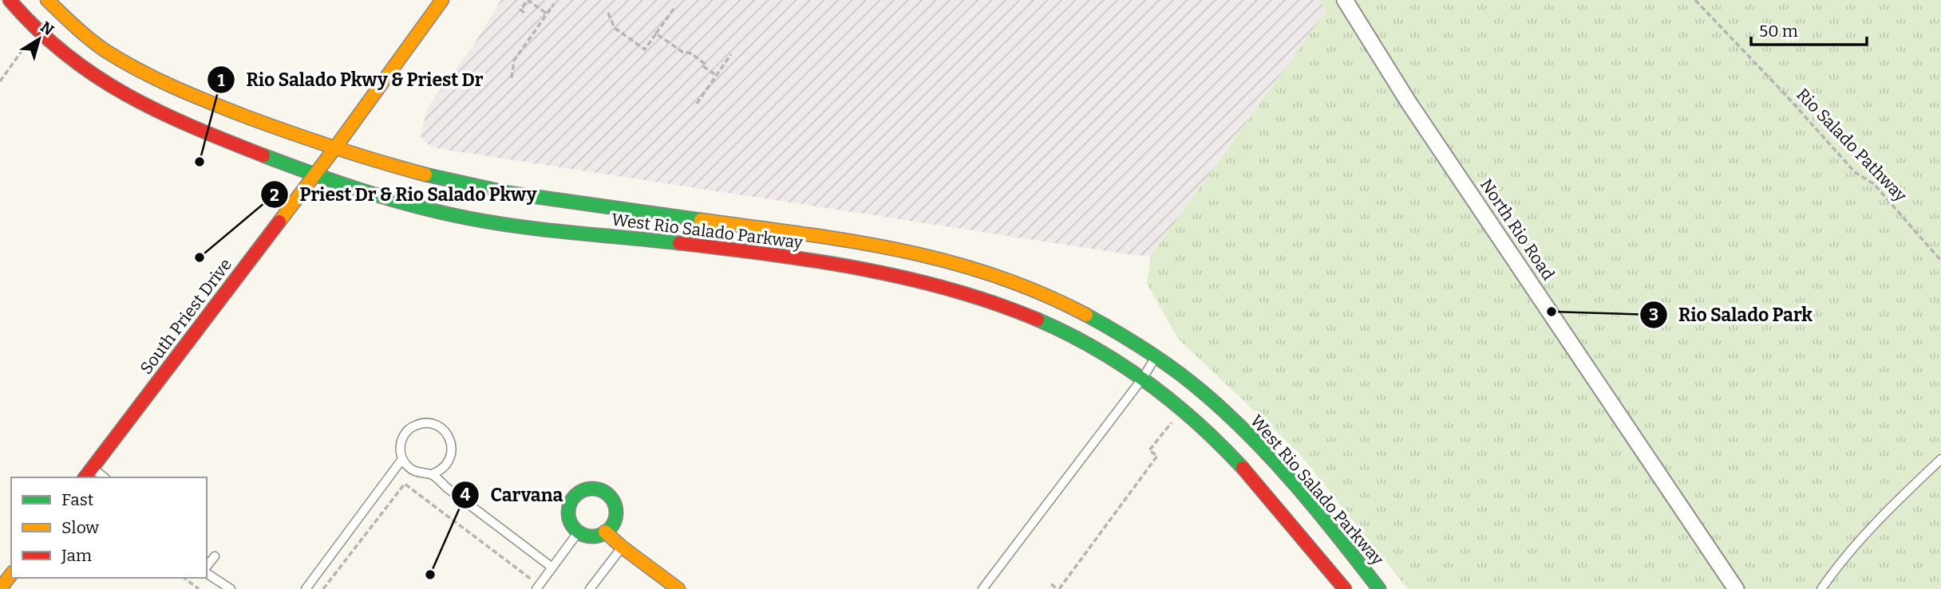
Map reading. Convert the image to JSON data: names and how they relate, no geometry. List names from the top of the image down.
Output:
{
  "streets": {
    "main road": ["West Rio Salado Parkway", "South Priest Drive"],
    "street": ["North Rio Road"],
    "path": ["Rio Salado Pathway"]
  },
  "crossings": [
    ["West Rio Salado Parkway", "South Priest Drive"]
  ],
  "places": [
    "Rio Salado Pkwy & Priest Dr",
    "Priest Dr & Rio Salado Pkwy",
    "Rio Salado Park",
    "Carvana"
  ],
  "legend": ["Fast", "Slow", "Jam"],
  "scale_bar": "50 m",
  "north": "top right"
}
